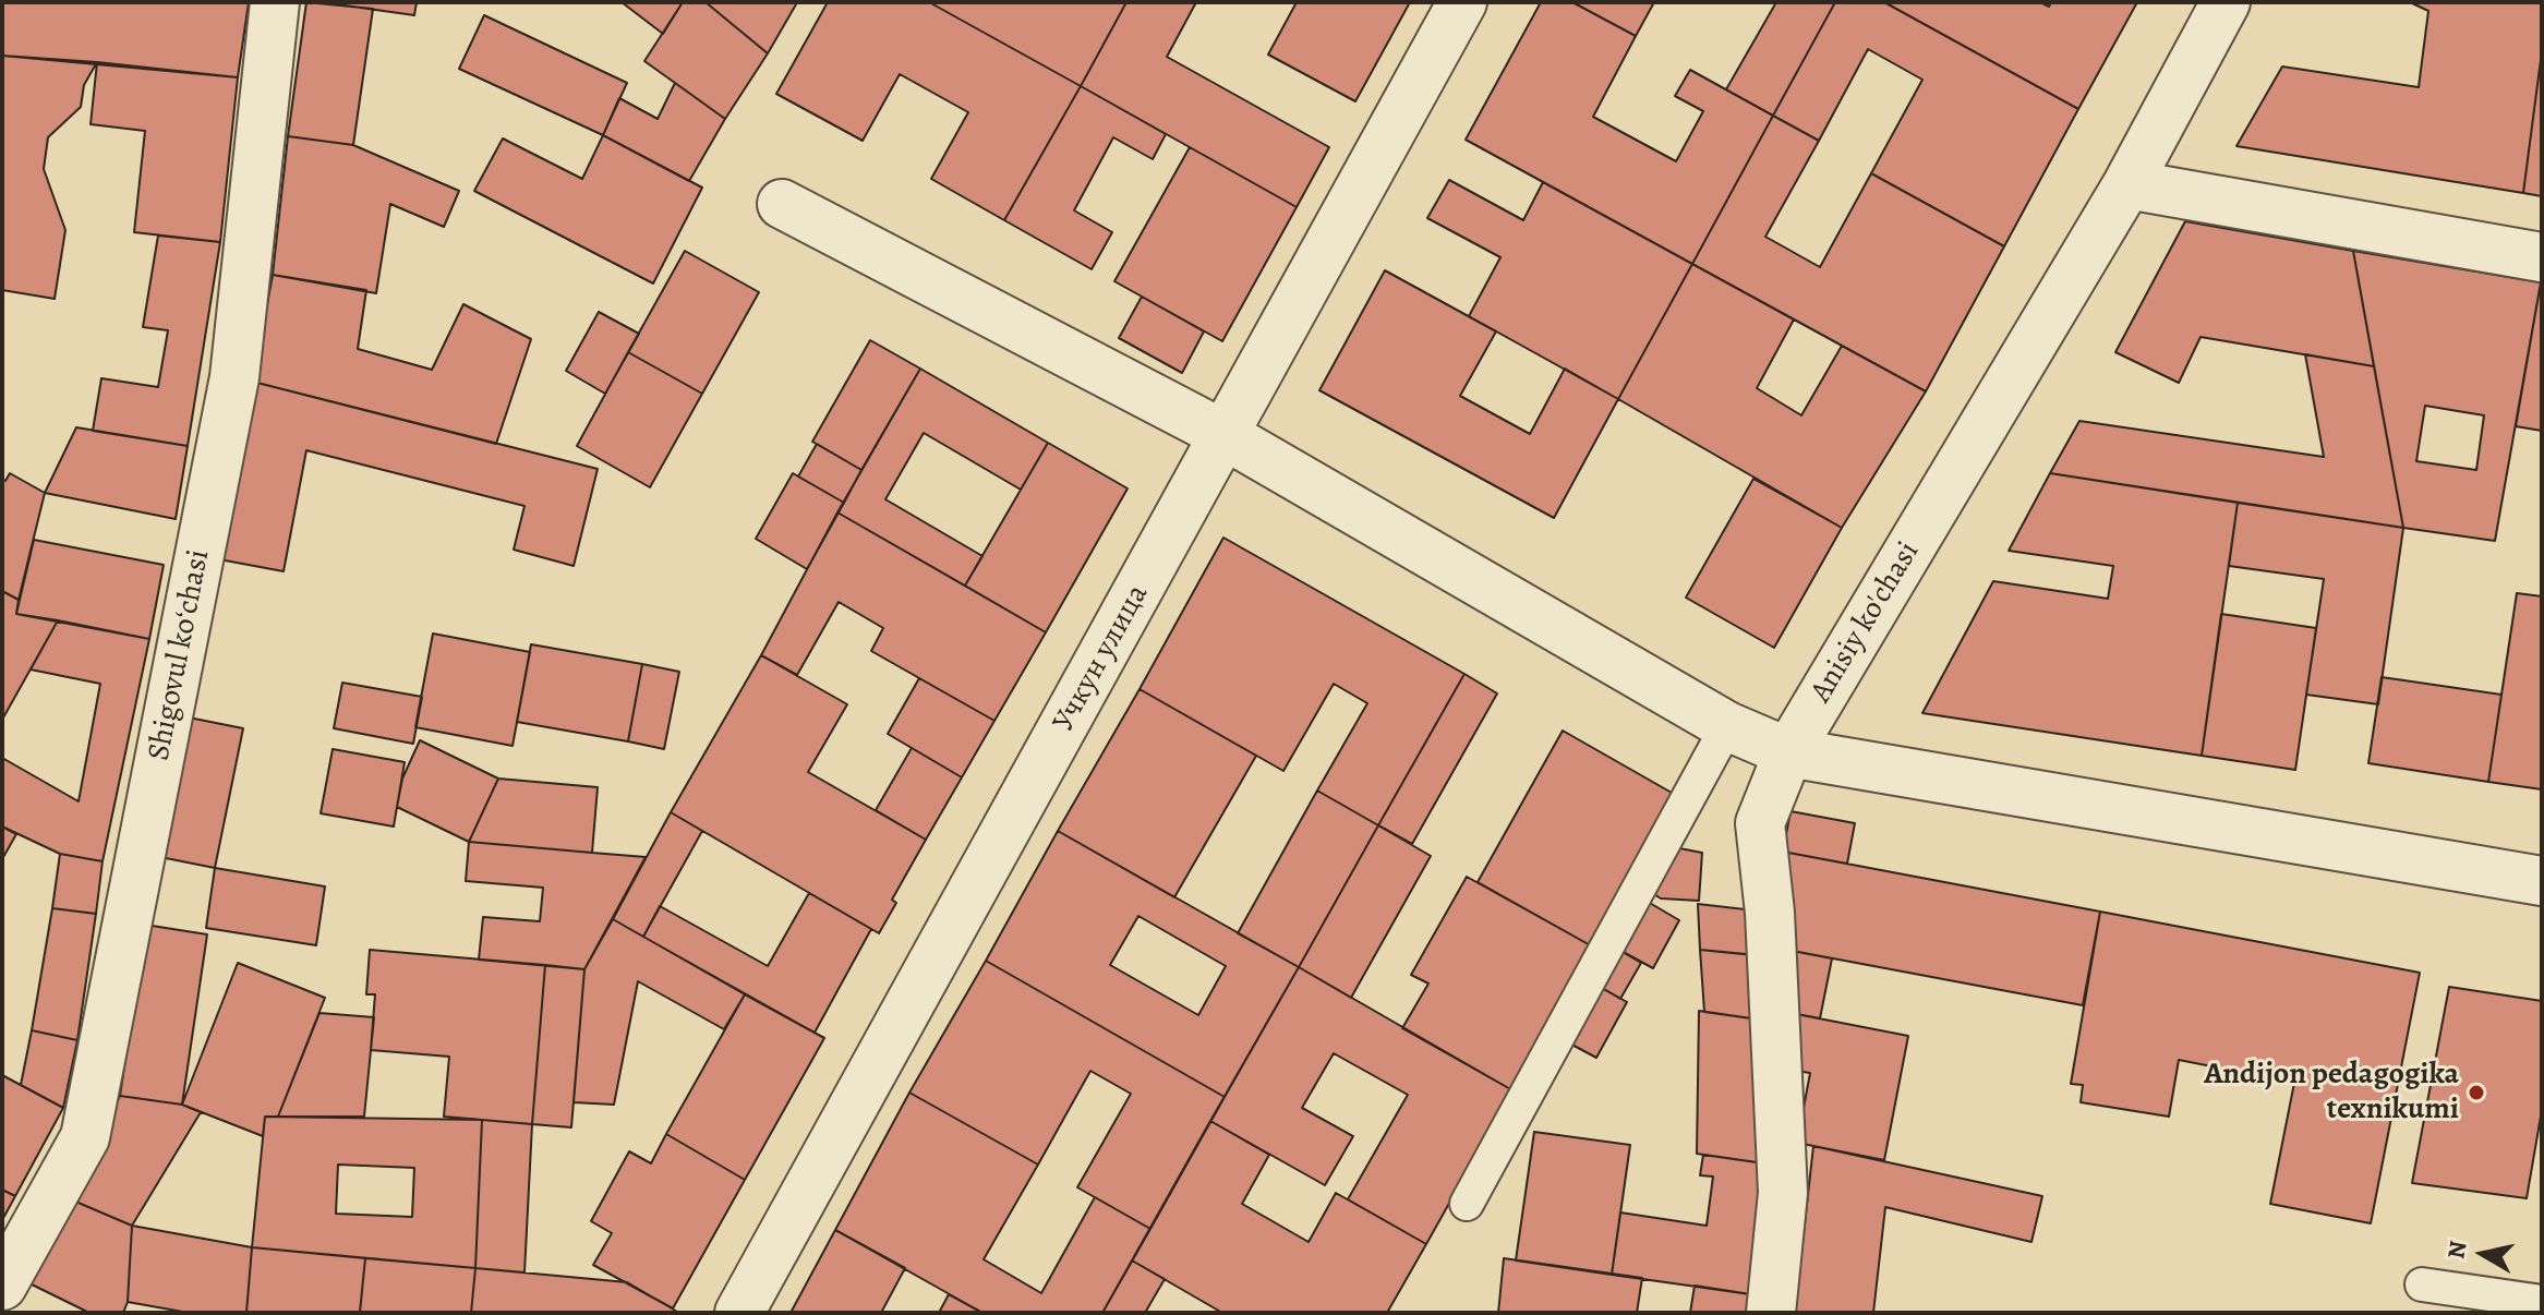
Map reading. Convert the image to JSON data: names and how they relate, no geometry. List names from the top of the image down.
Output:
{
  "streets": {
    "street": ["Anisiy ko'chasi", "Shigovul koʻchasi", "Учкун улица"]
  },
  "places": ["Andijon pedagogika texnikumi"],
  "north": "left"
}
